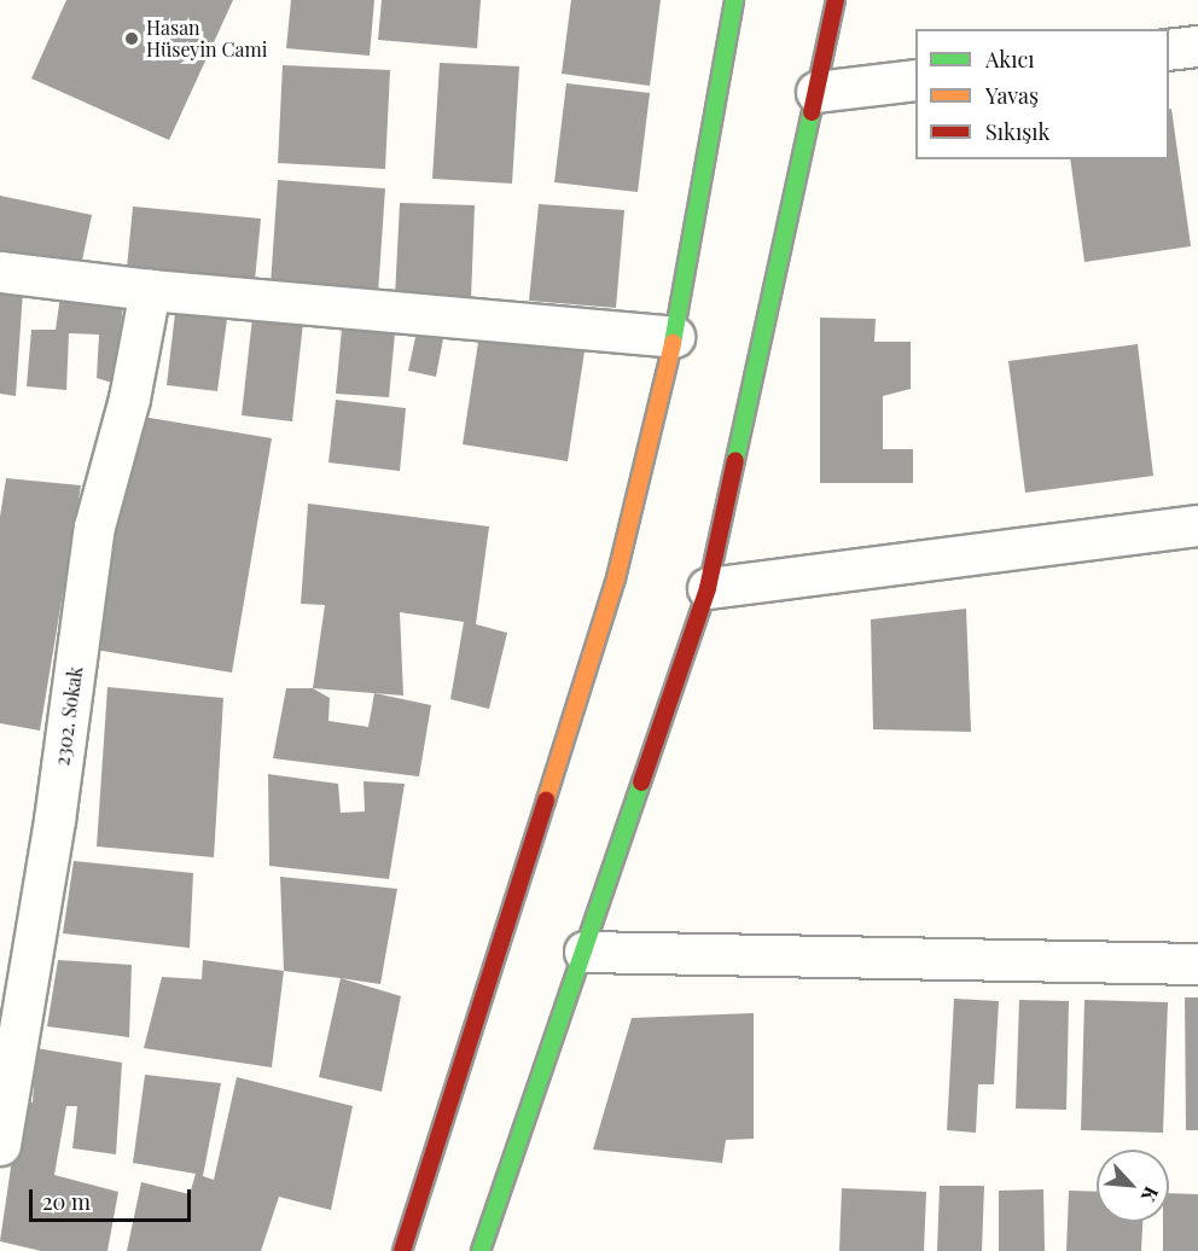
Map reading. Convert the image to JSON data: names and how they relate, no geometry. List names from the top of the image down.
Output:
{
  "streets": {
    "street": ["2302. Sokak"]
  },
  "places": ["Hasan Hüseyin Cami"],
  "legend": ["Akıcı", "Yavaş", "Sıkışık"],
  "scale_bar": "20 m",
  "north": "bottom right"
}
